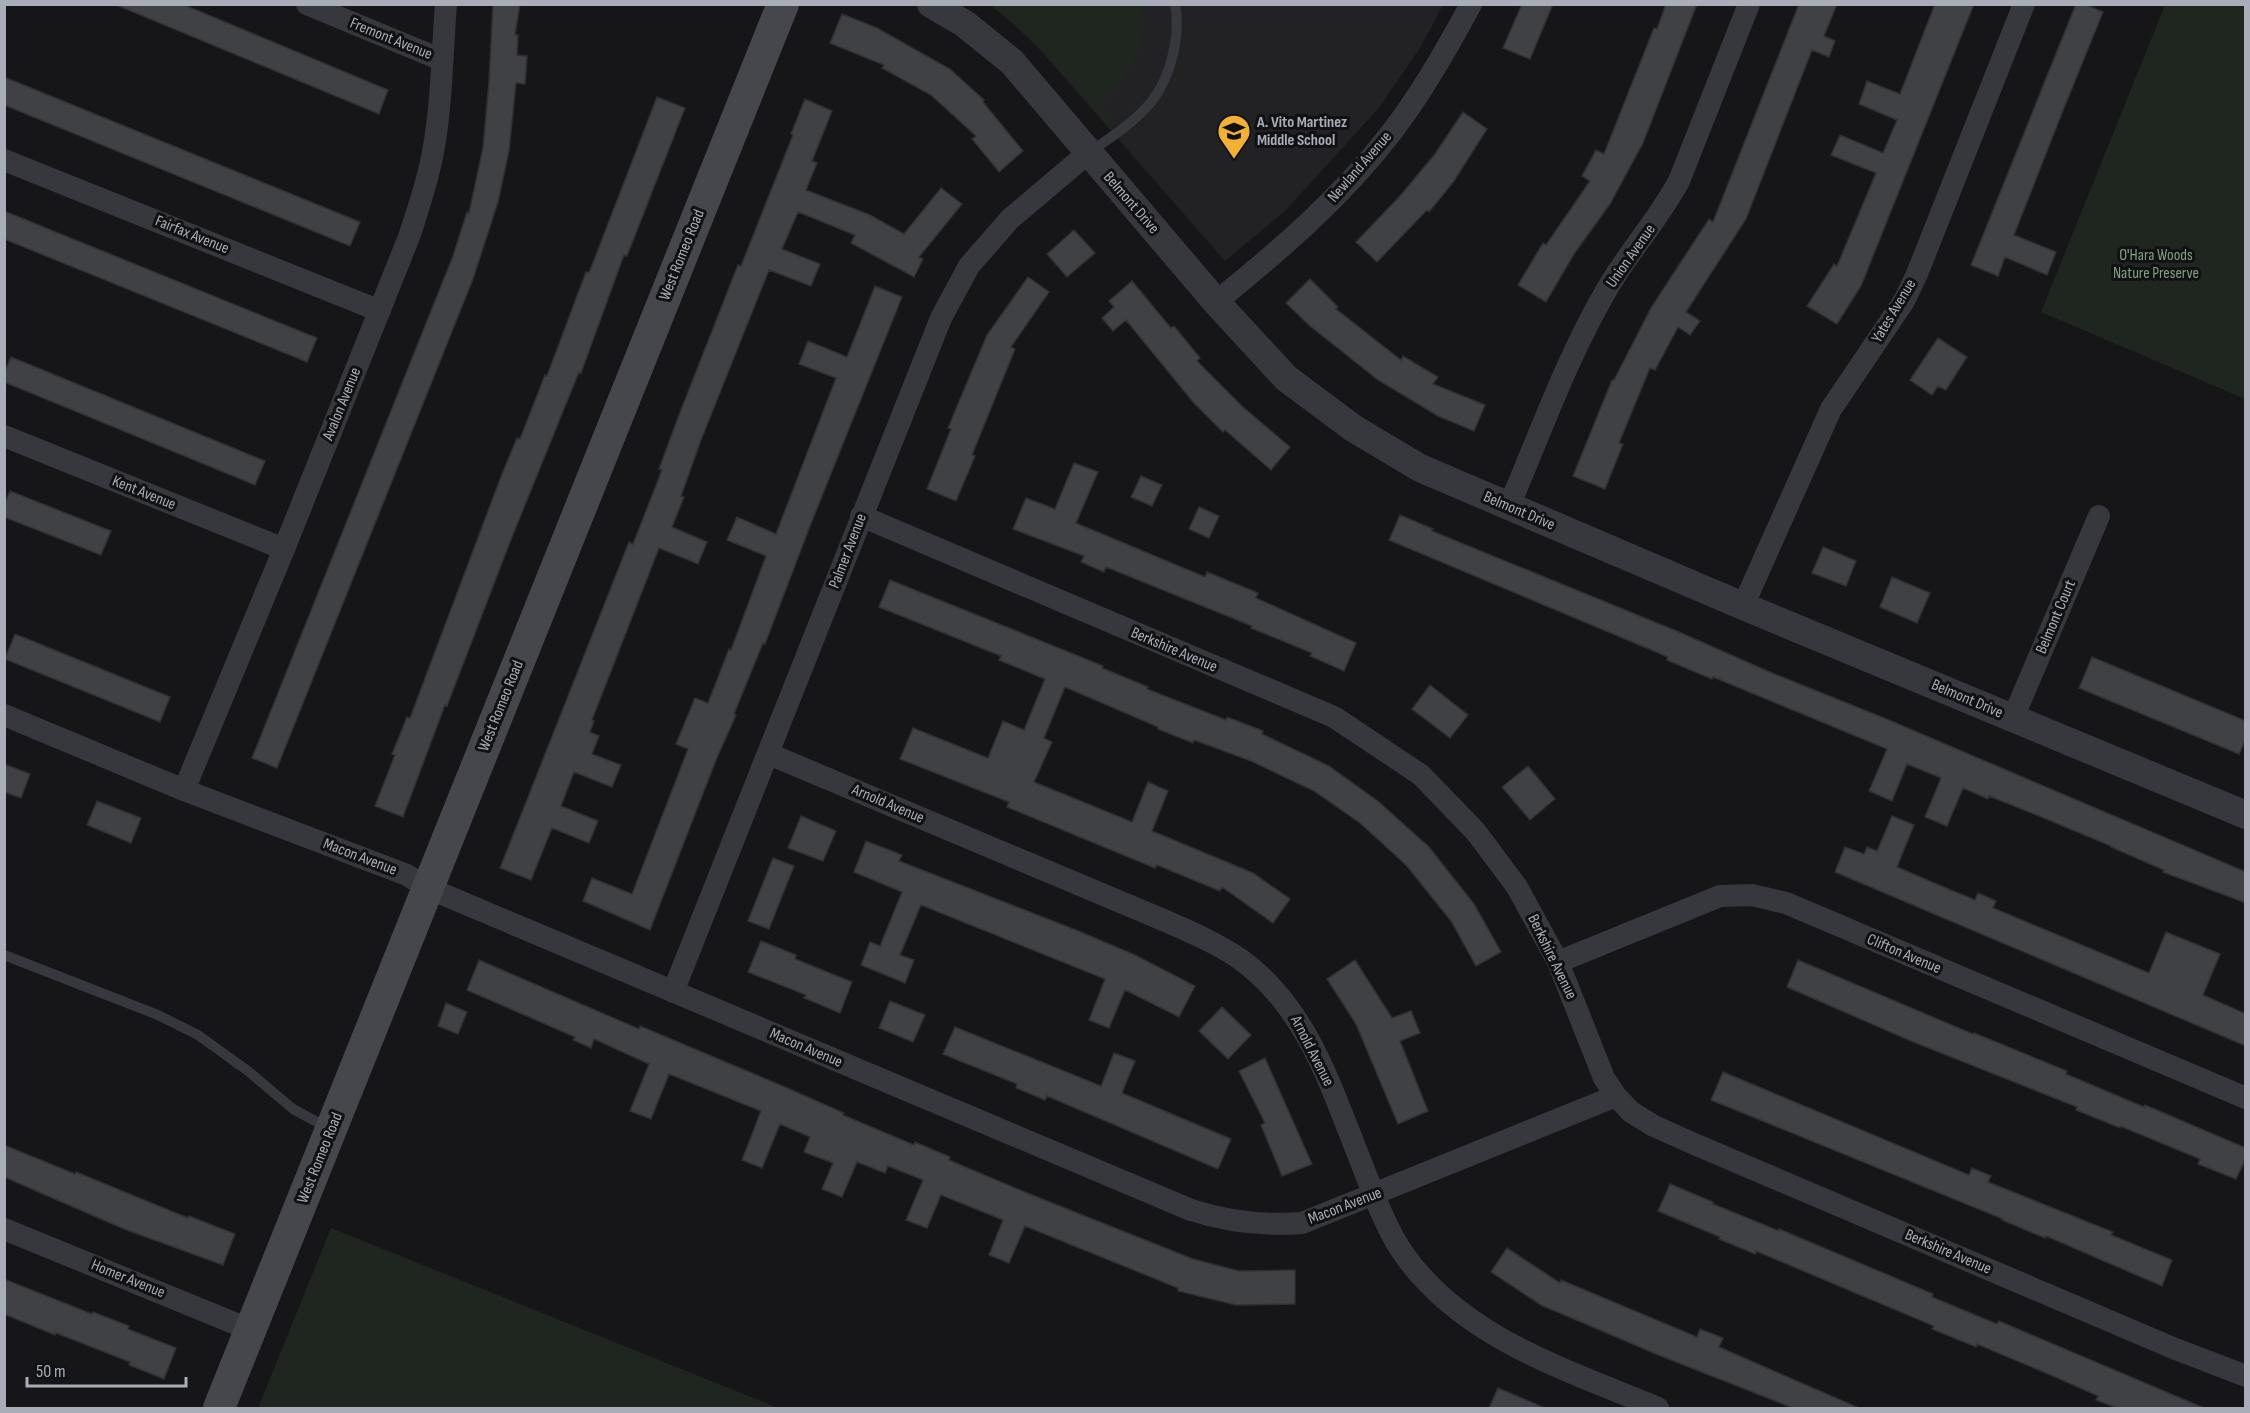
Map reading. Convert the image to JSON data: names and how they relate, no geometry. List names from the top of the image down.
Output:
{
  "streets": {
    "main road": ["West Romeo Road"],
    "street": [
      "Fremont Avenue",
      "Newland Avenue",
      "Belmont Drive",
      "Fairfax Avenue",
      "Union Avenue",
      "Yates Avenue",
      "Avalon Avenue",
      "Kent Avenue",
      "Palmer Avenue",
      "Belmont Court",
      "Berkshire Avenue",
      "Arnold Avenue",
      "Macon Avenue",
      "Clifton Avenue",
      "Homer Avenue"
    ]
  },
  "crossings": [
    ["Fremont Avenue", "Avalon Avenue"],
    ["Newland Avenue", "Belmont Drive"],
    ["Belmont Drive", "Union Avenue"],
    ["Belmont Drive", "Yates Avenue"],
    ["Belmont Drive", "Palmer Avenue"],
    ["Belmont Drive", "Belmont Court"],
    ["Fairfax Avenue", "Avalon Avenue"],
    ["West Romeo Road", "Macon Avenue"],
    ["West Romeo Road", "Homer Avenue"],
    ["Avalon Avenue", "Kent Avenue"],
    ["Avalon Avenue", "Macon Avenue"],
    ["Palmer Avenue", "Berkshire Avenue"],
    ["Palmer Avenue", "Arnold Avenue"],
    ["Palmer Avenue", "Macon Avenue"],
    ["Berkshire Avenue", "Macon Avenue"],
    ["Berkshire Avenue", "Clifton Avenue"],
    ["Arnold Avenue", "Macon Avenue"]
  ],
  "parks": ["O'Hara Woods Nature Preserve"],
  "places": {
    "school or university": ["A. Vito Martinez Middle School"]
  },
  "scale_bar": "50 m"
}
